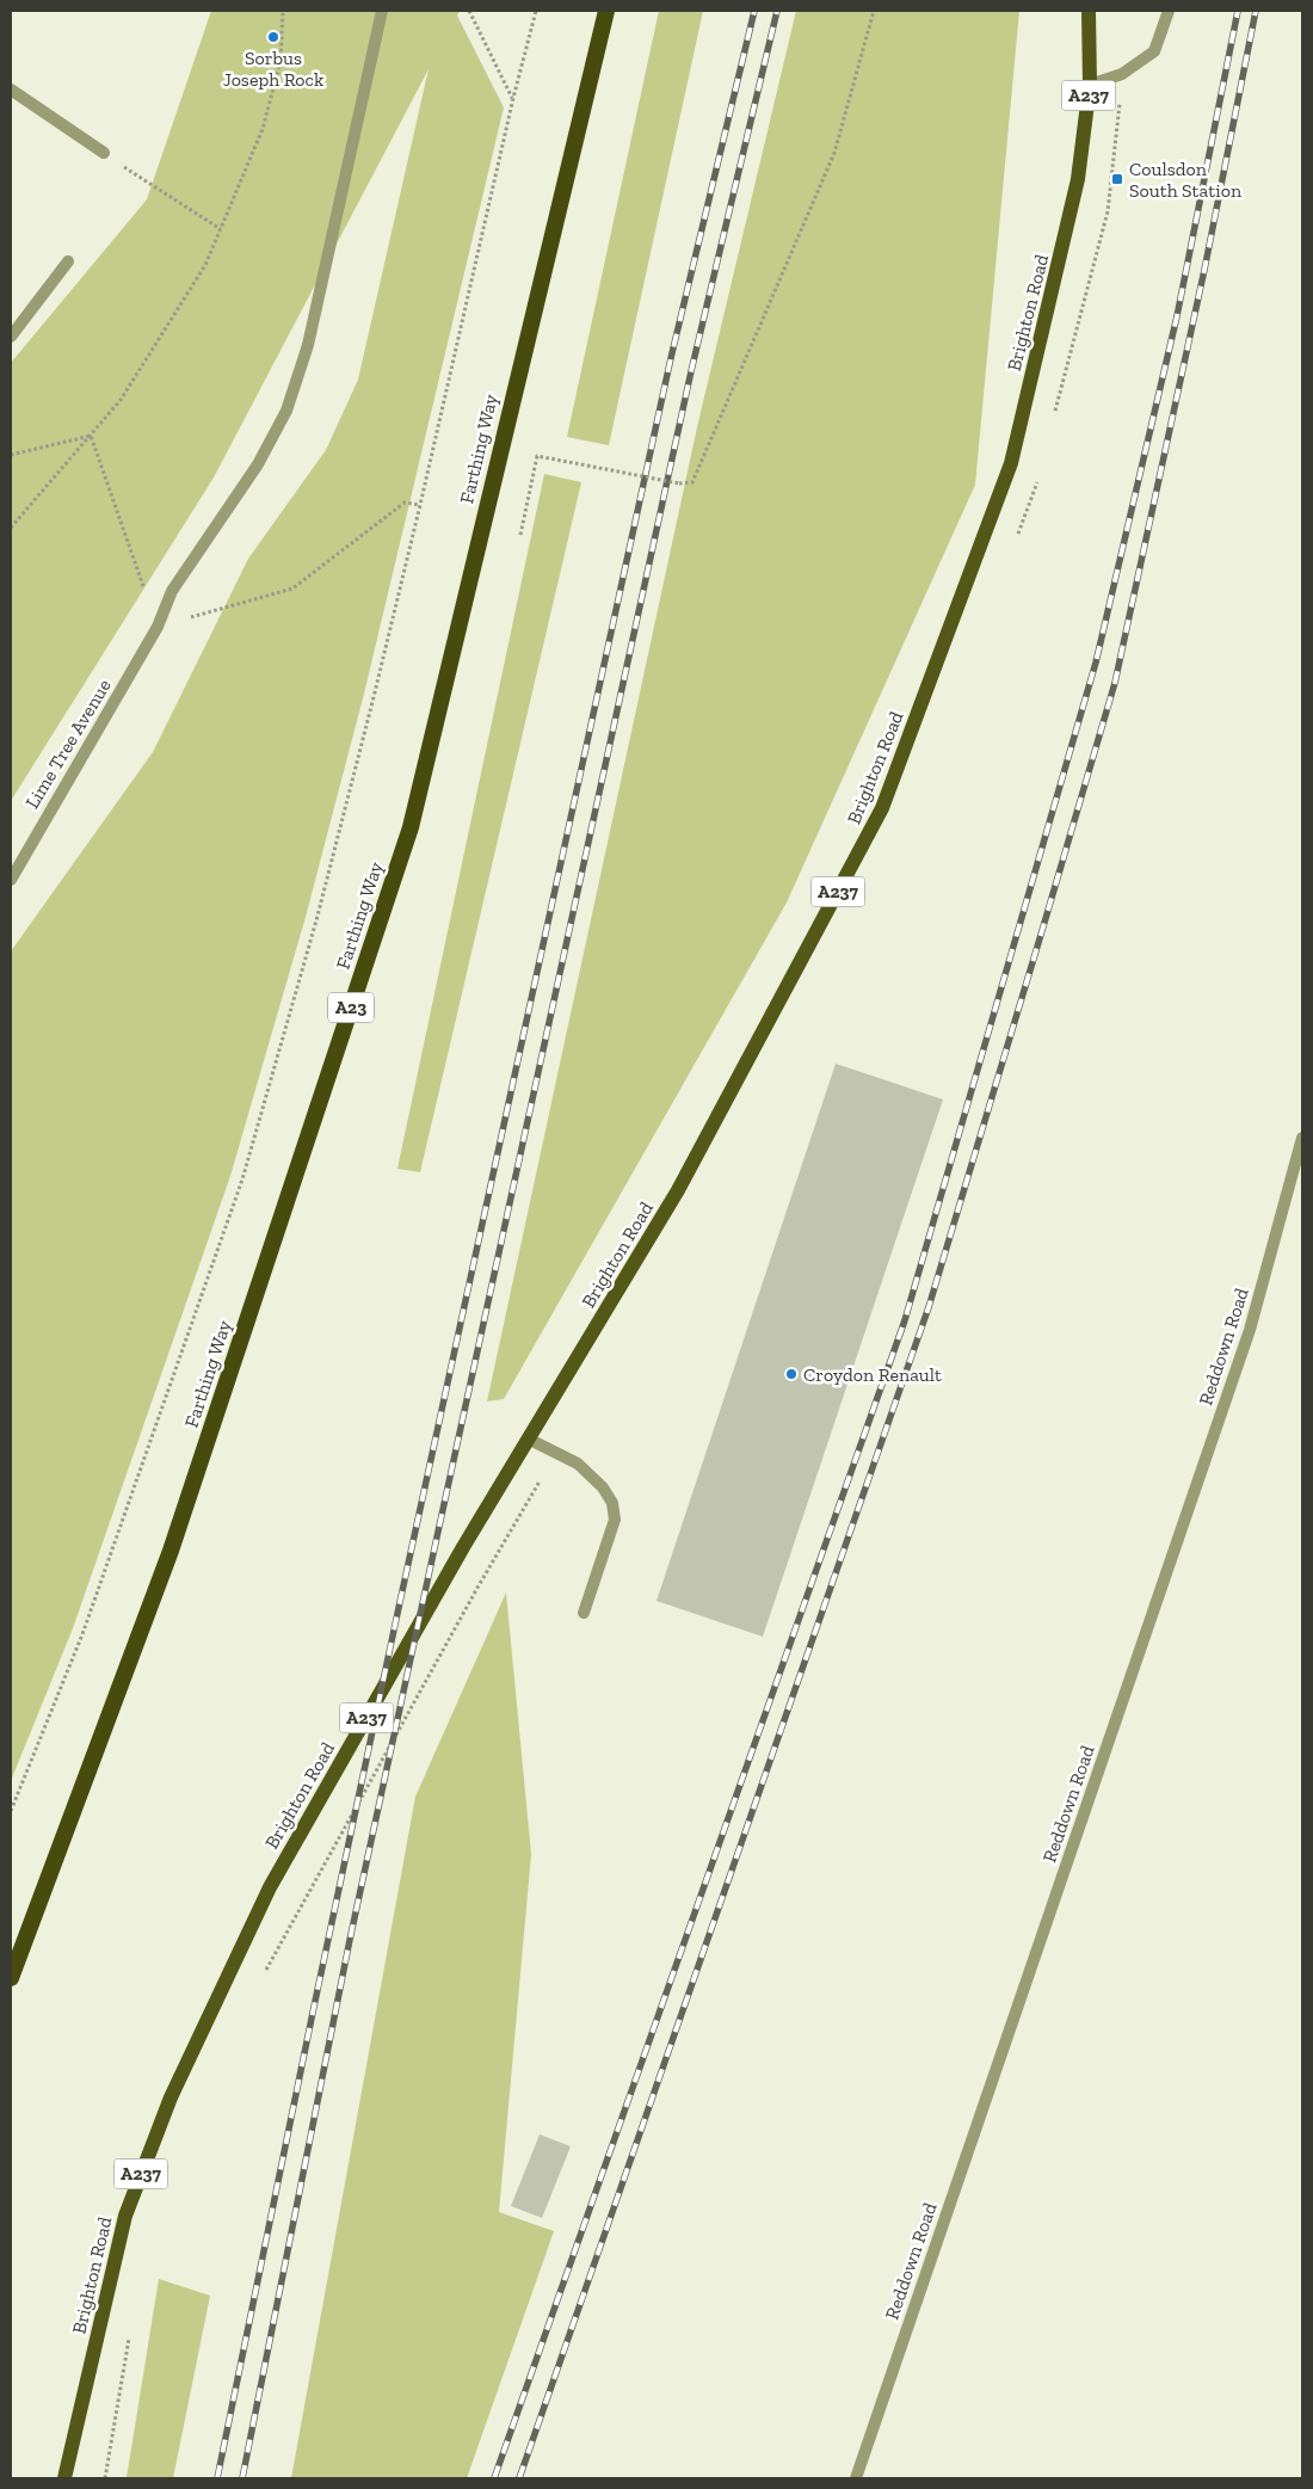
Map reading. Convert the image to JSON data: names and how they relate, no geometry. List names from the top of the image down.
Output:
{
  "streets": {
    "highway": ["Farthing Way", "A23"],
    "main road": ["A237", "Brighton Road"],
    "street": ["Lime Tree Avenue", "Reddown Road"]
  },
  "places": {
    "other": ["Sorbus Joseph Rock", "Croydon Renault"],
    "transit": ["Coulsdon South Station"]
  }
}
